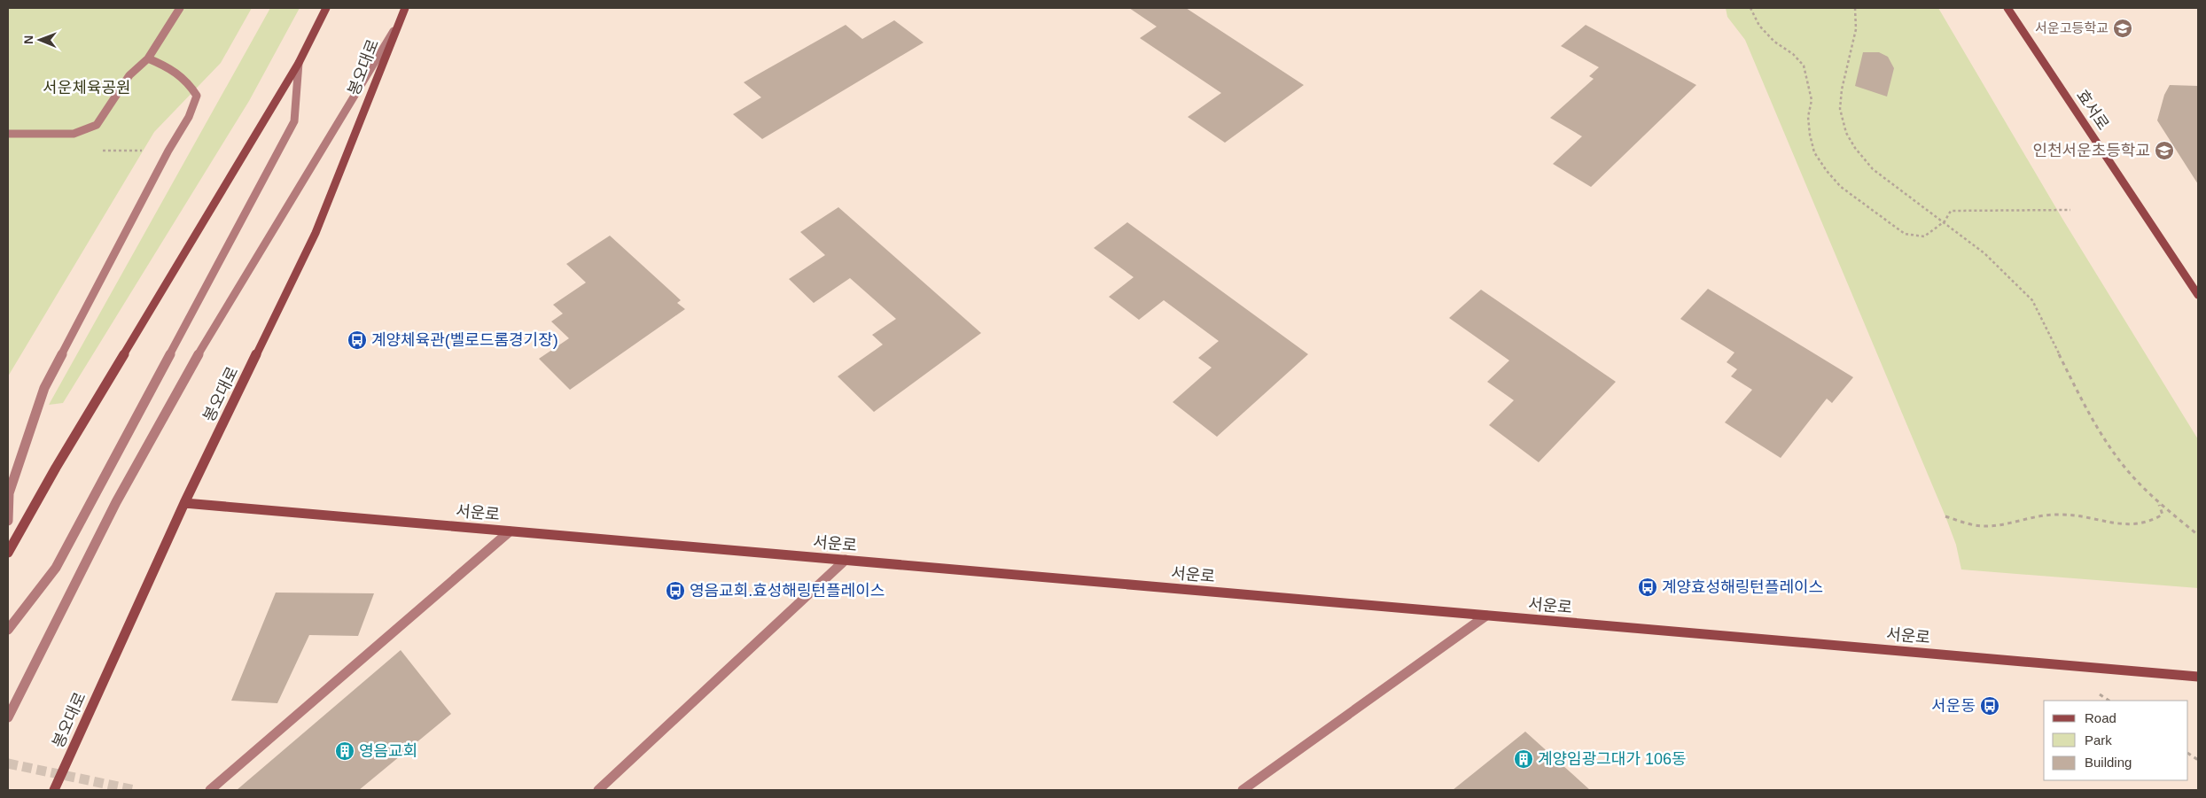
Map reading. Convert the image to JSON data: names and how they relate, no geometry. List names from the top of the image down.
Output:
{
  "streets": {
    "street": ["봉오대로", "효서로", "서운로"]
  },
  "crossings": [
    ["봉오대로", "서운로"]
  ],
  "parks": ["서운체육공원"],
  "places": {
    "school or university": ["서운고등학교", "인천서운초등학교"],
    "bus stop": [
      "계양체육관(벨로드롬경기장)",
      "계양효성해링턴플레이스",
      "영음교회.효성해링턴플레이스",
      "서운동"
    ],
    "building": ["영음교회", "계양임광그대가 106동"]
  },
  "legend": ["Road", "Park", "Building"],
  "north": "left"
}
